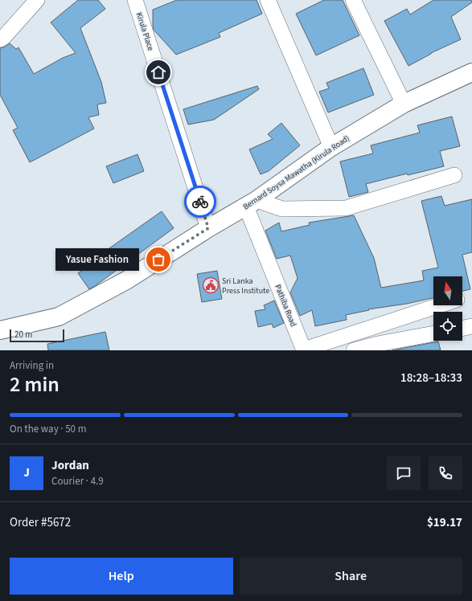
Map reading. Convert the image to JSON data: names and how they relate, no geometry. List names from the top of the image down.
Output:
{
  "streets": {
    "main road": ["Bernard Soysa Mawatha (Kirula Road)"],
    "street": ["Kirula Place", "Pathiba Road"]
  },
  "crossings": [
    ["Kirula Place", "Bernard Soysa Mawatha (Kirula Road)"],
    ["Bernard Soysa Mawatha (Kirula Road)", "Pathiba Road"]
  ],
  "places": {
    "other": ["Yasue Fashion"],
    "public building": ["Sri Lanka Press Institute"]
  },
  "scale_bar": "20 m",
  "north": "top",
  "page": {
    "bubble": "Yasue Fashion",
    "scale": "20 m",
    "heading": ["2 min", "Arriving in", "18:28–18:33"],
    "panel": [
      "Jordan",
      "Courier · 4.9",
      "Order #5672",
      "$19.17"
    ],
    "bar": "On the way · 50 m",
    "round": "J",
    "buttons": ["Help", "Share"]
  }
}
